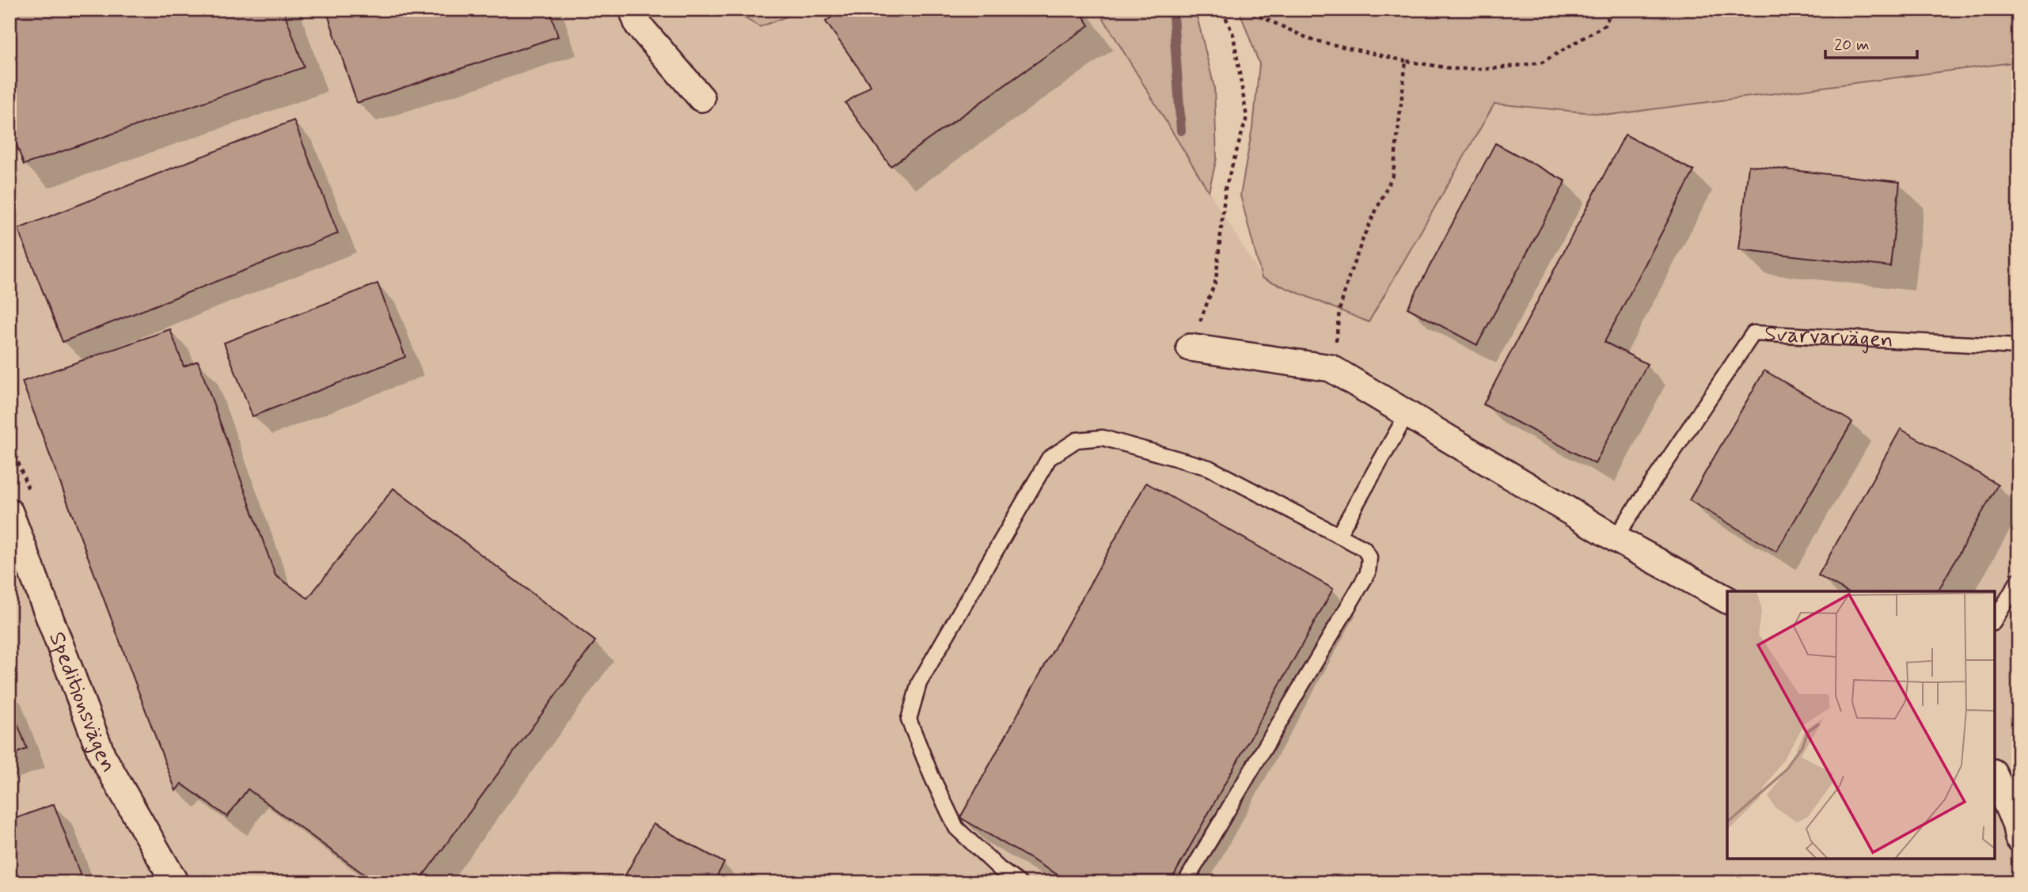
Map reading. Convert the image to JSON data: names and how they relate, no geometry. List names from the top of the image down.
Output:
{
  "streets": {
    "street": ["Speditionsvägen"],
    "lane": ["Svarvarvägen"]
  },
  "scale_bar": "20 m"
}
